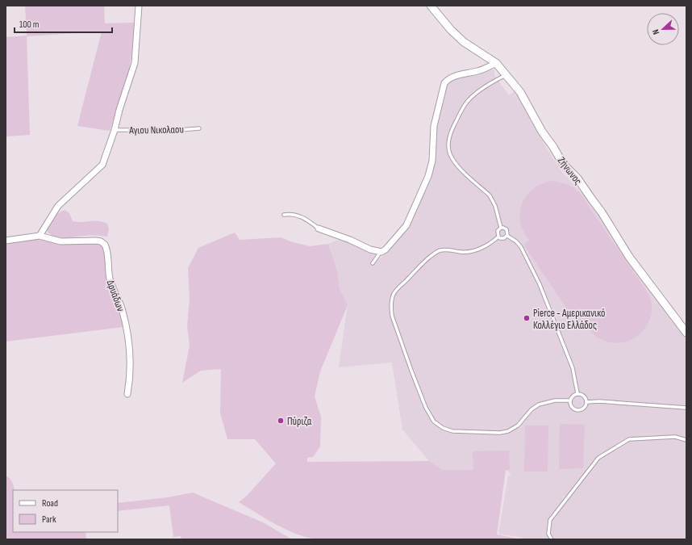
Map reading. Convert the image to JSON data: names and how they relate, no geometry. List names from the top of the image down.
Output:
{
  "streets": {
    "street": ["Ζήνωνος", "Δρυάδων"],
    "lane": ["Αγιου Νικολαου"]
  },
  "places": ["Pierce - Αμερικανικό Κολλέγιο Ελλάδος", "Πύριζα"],
  "legend": ["Road", "Park"],
  "scale_bar": "100 m",
  "north": "left"
}
